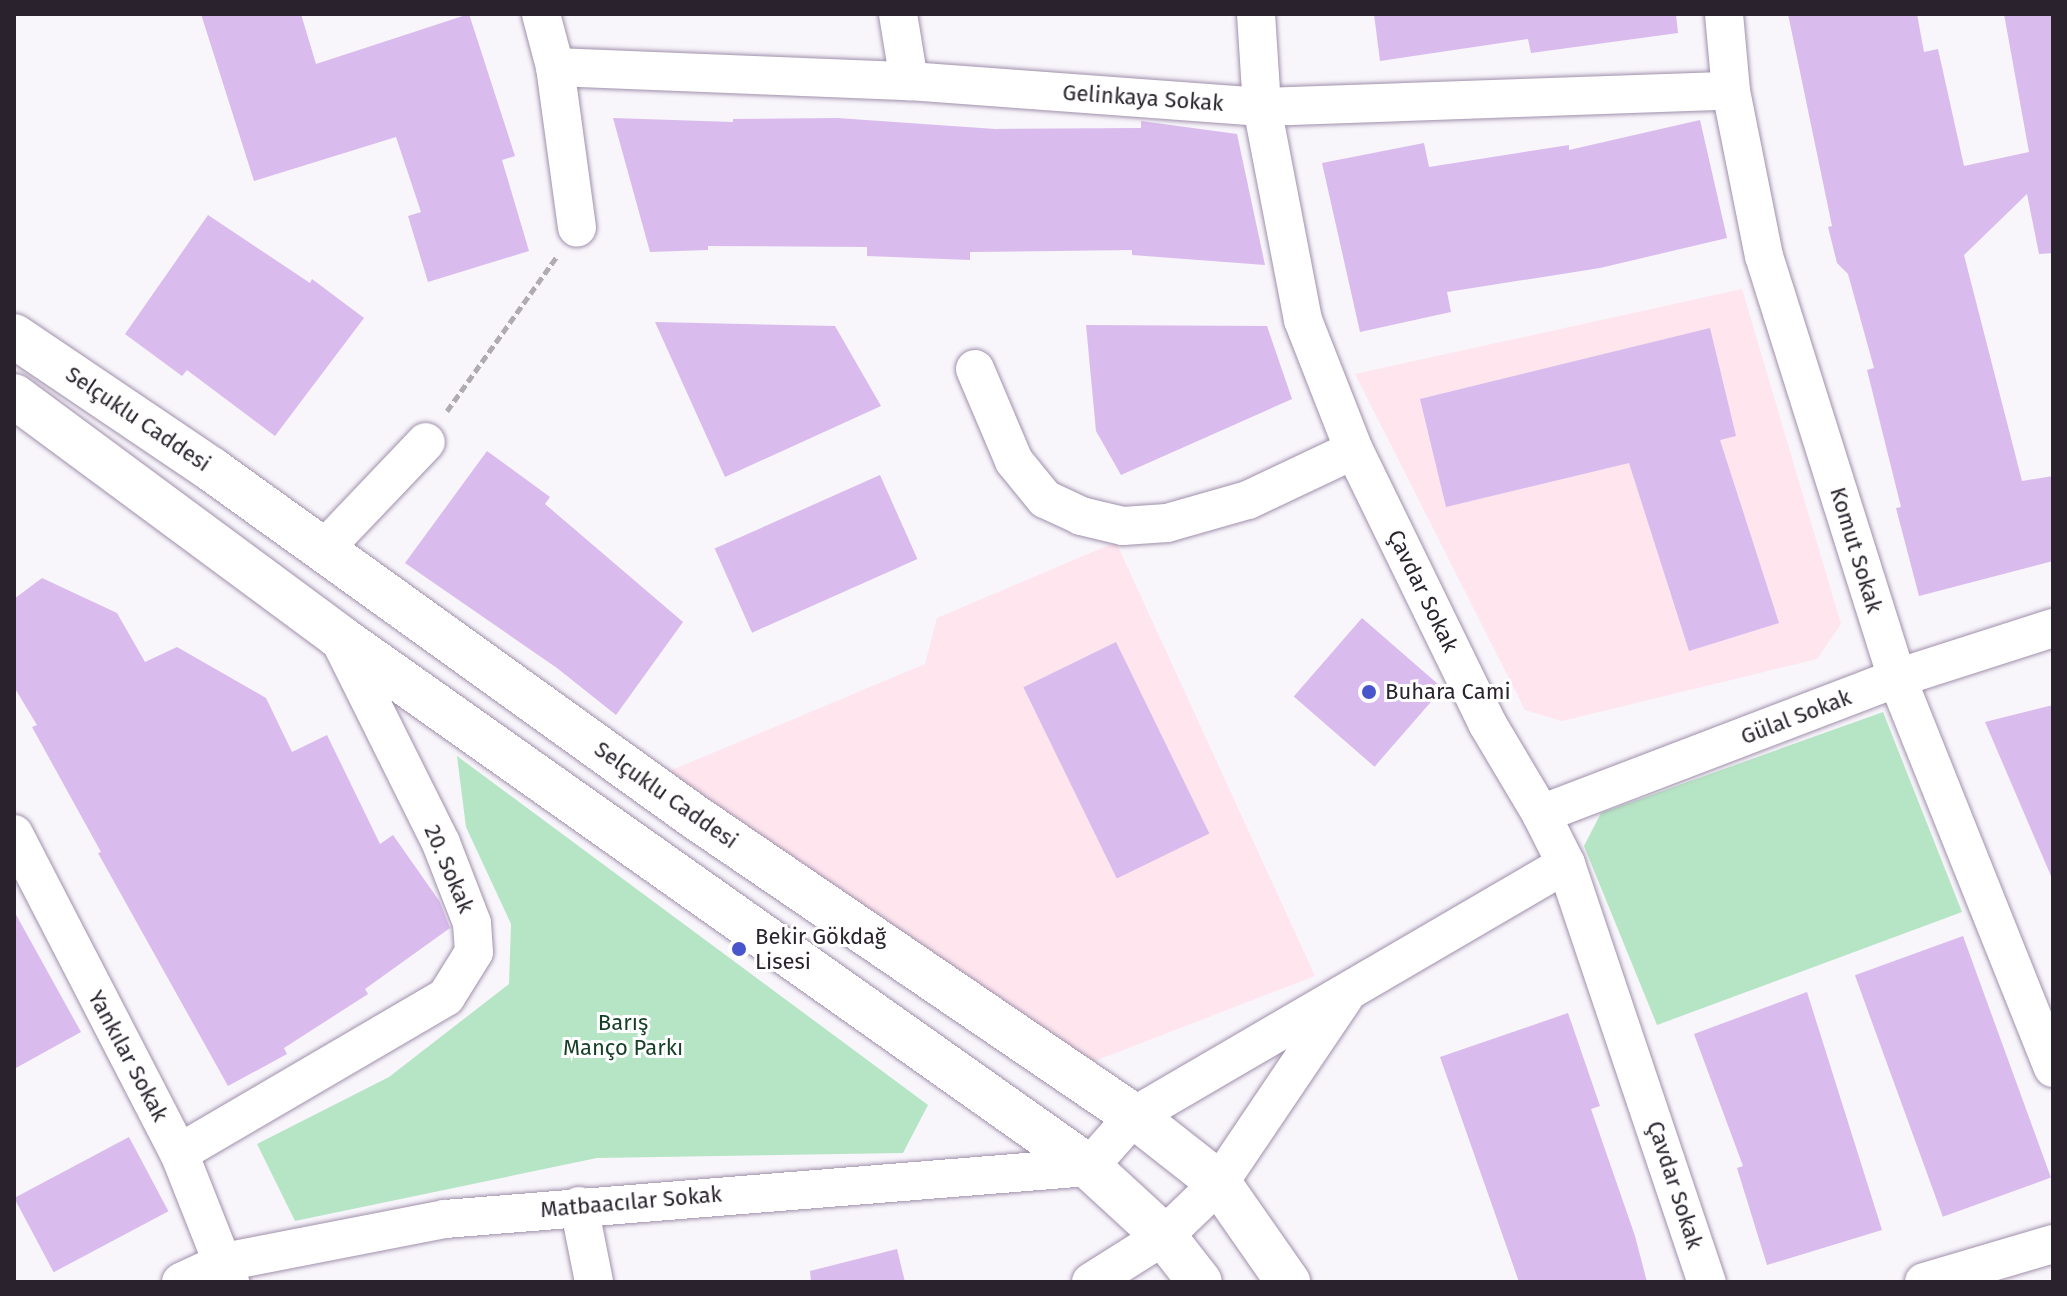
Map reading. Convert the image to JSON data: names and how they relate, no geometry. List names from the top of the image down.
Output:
{
  "streets": {
    "main road": ["Selçuklu Caddesi"],
    "street": [
      "Gelinkaya Sokak",
      "Komut Sokak",
      "Çavdar Sokak",
      "Gülal Sokak",
      "20. Sokak",
      "Yankılar Sokak",
      "Matbaacılar Sokak"
    ]
  },
  "crossings": [
    ["Gelinkaya Sokak", "Komut Sokak"],
    ["Gelinkaya Sokak", "Çavdar Sokak"],
    ["Komut Sokak", "Gülal Sokak"],
    ["Çavdar Sokak", "Gülal Sokak"],
    ["20. Sokak", "Yankılar Sokak"],
    ["Yankılar Sokak", "Matbaacılar Sokak"]
  ],
  "parks": ["Barış Manço Parkı"],
  "places": ["Buhara Cami", "Bekir Gökdağ Lisesi"]
}
